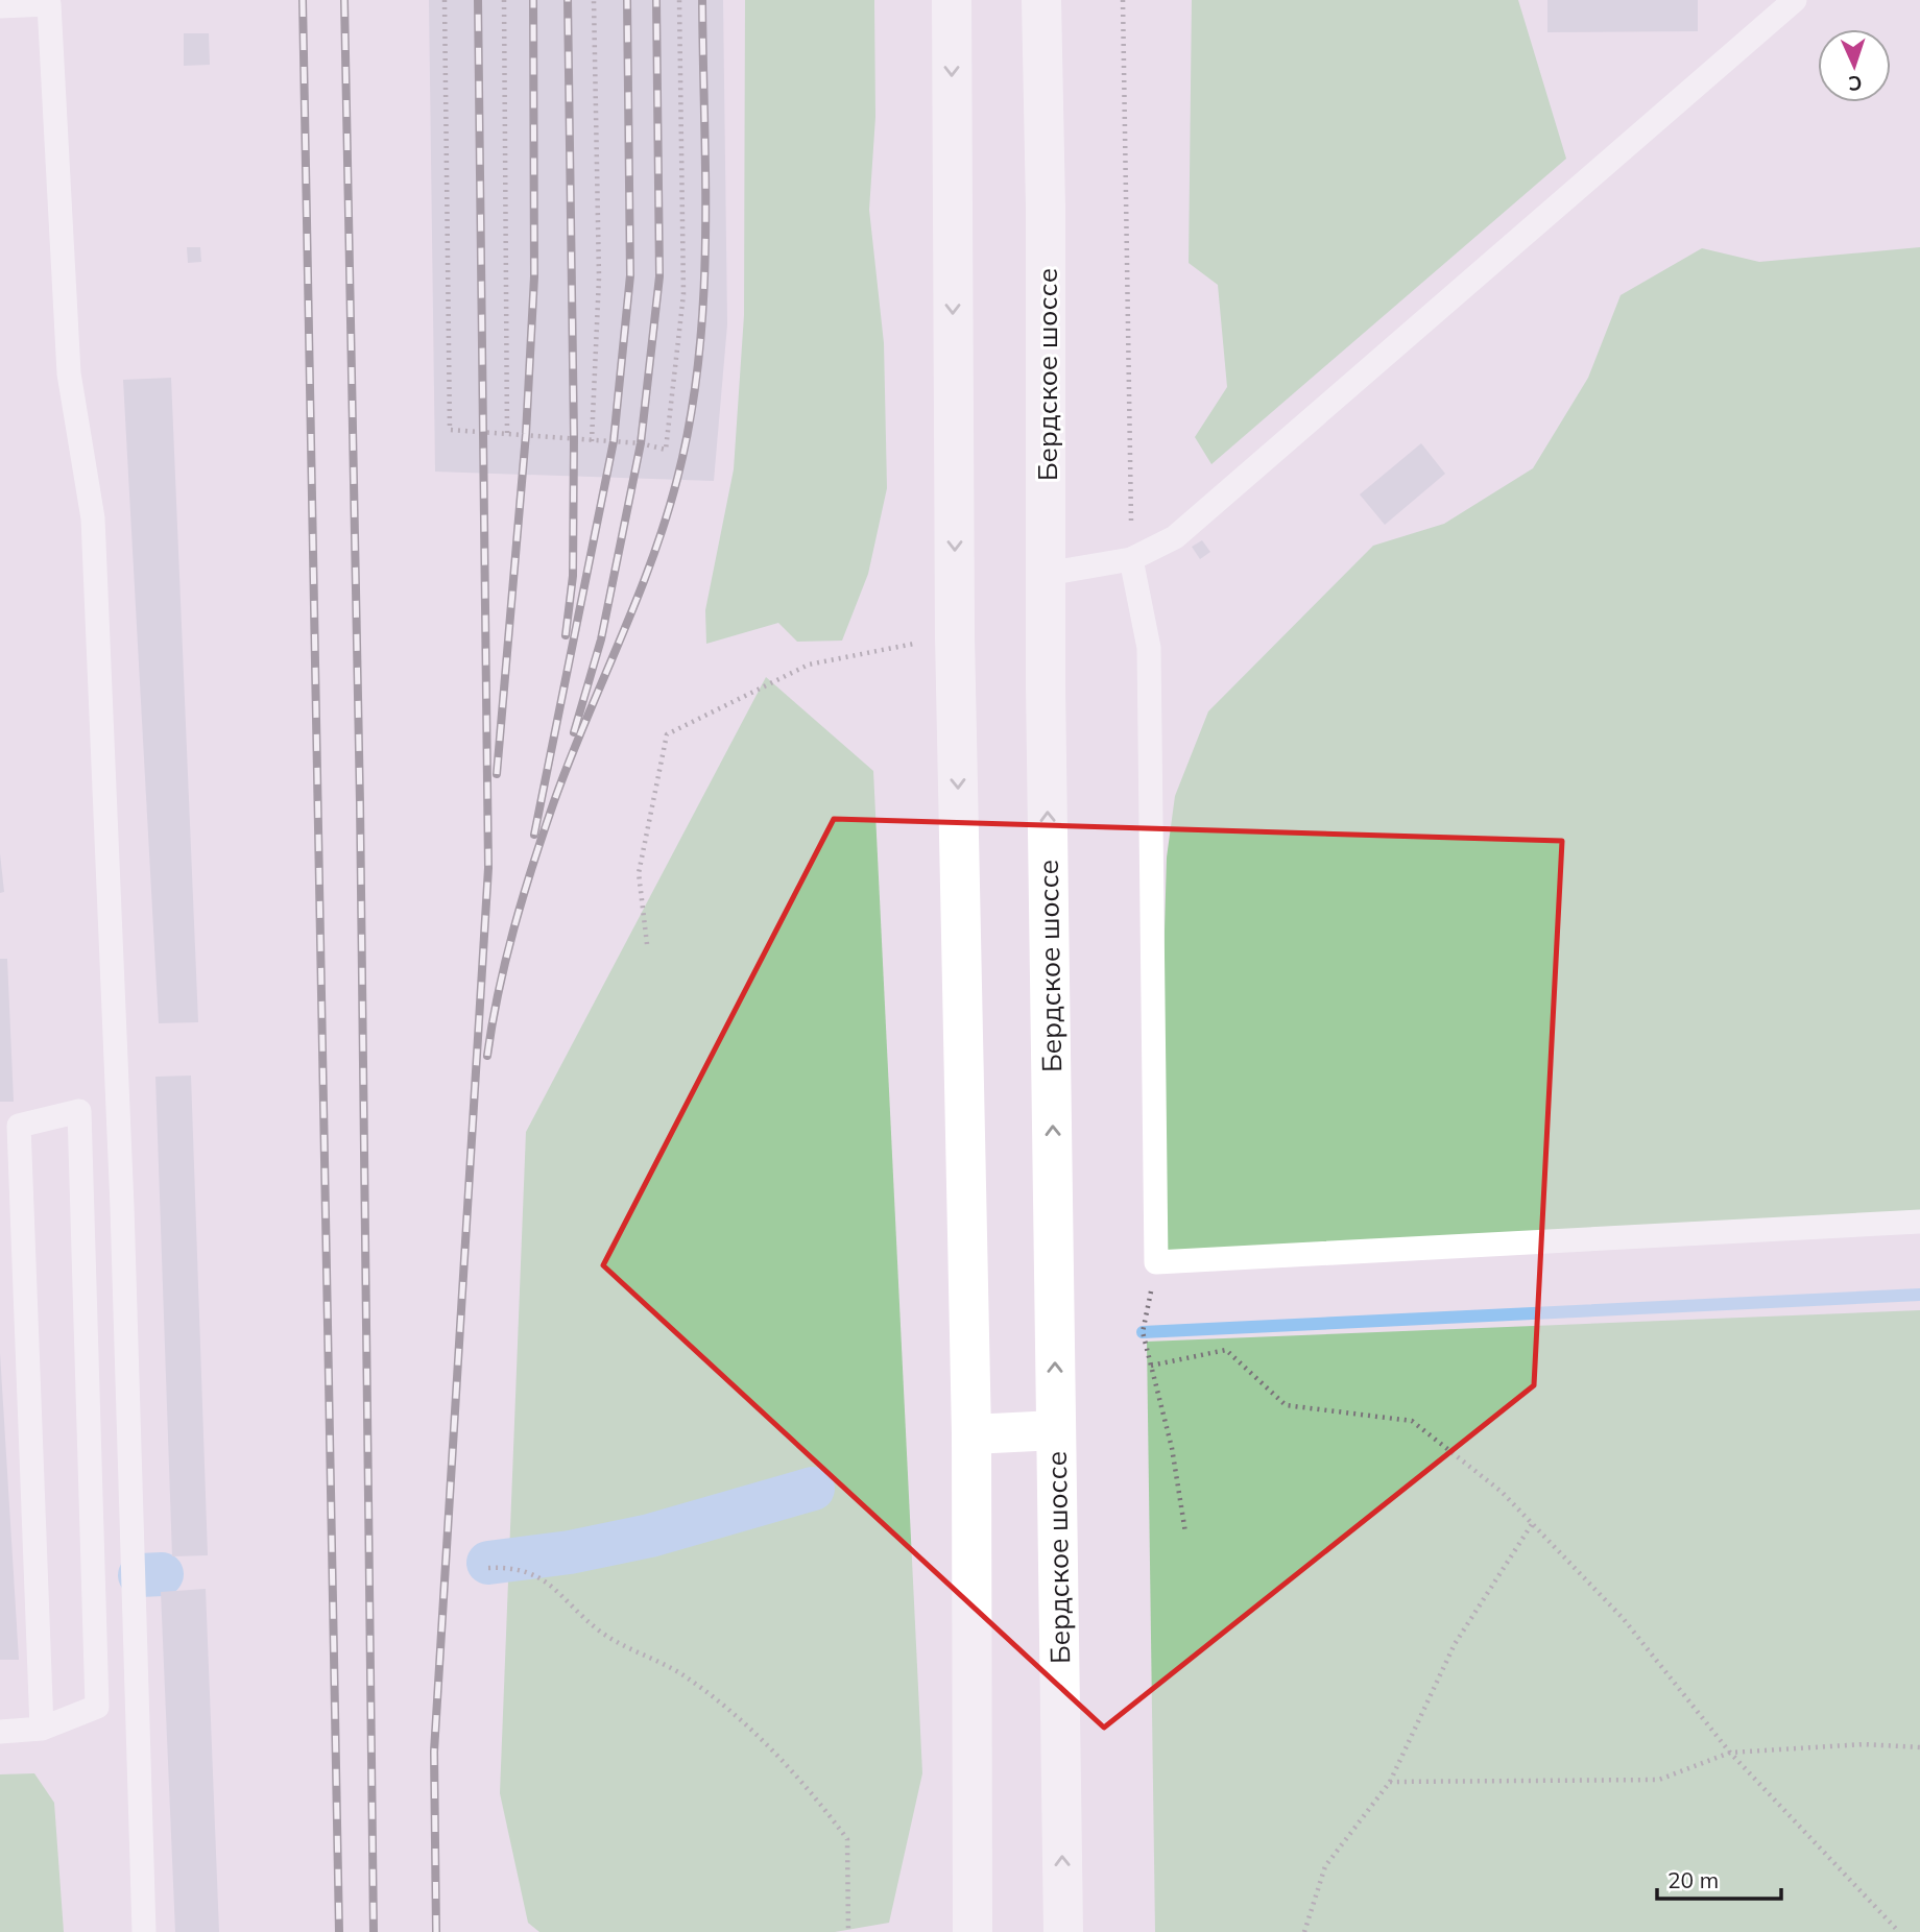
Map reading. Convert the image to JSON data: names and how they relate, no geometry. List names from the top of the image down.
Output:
{
  "streets": {
    "highway": ["Бердское шоссе"]
  },
  "scale_bar": "20 m",
  "north": "bottom"
}
